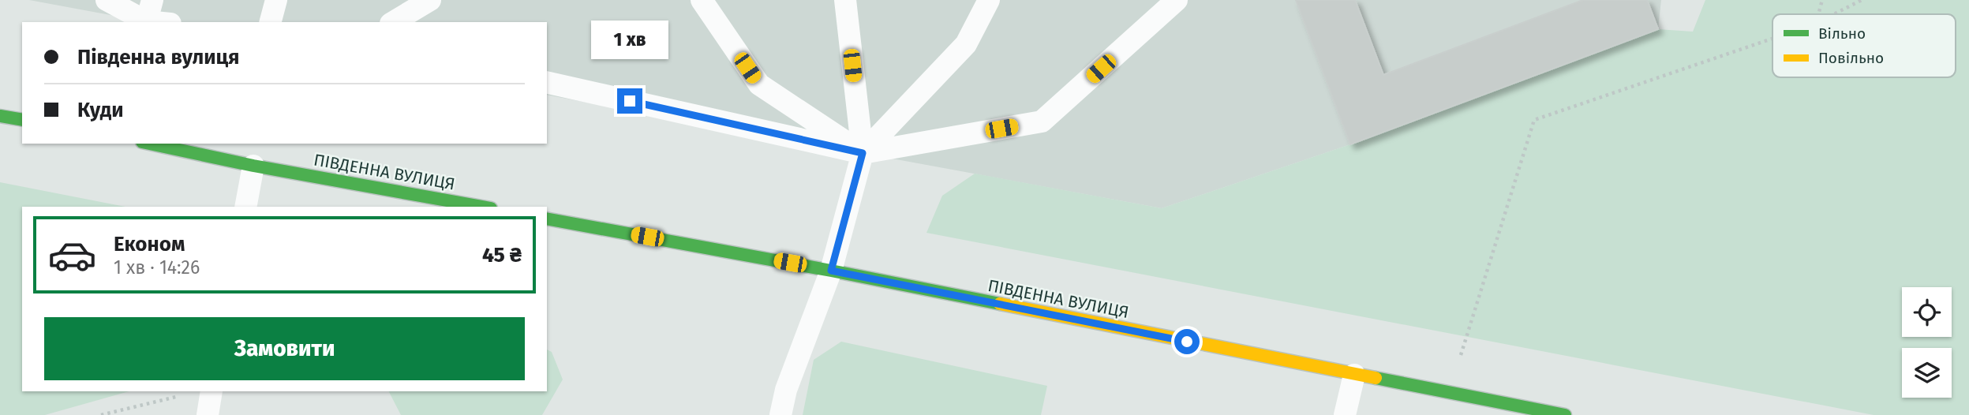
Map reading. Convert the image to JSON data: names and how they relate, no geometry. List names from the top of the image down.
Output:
{
  "streets": {
    "street": ["ПІВДЕННА ВУЛИЦЯ"]
  },
  "legend": ["Вільно", "Повільно"],
  "page": {
    "bubble": "1 хв",
    "banner": ["Південна вулиця", "Куди"],
    "list": [
      {
        "name": "Економ",
        "note": "1 хв · 14:26",
        "value": "45 ₴"
      }
    ],
    "buttons": "Замовити"
  }
}
